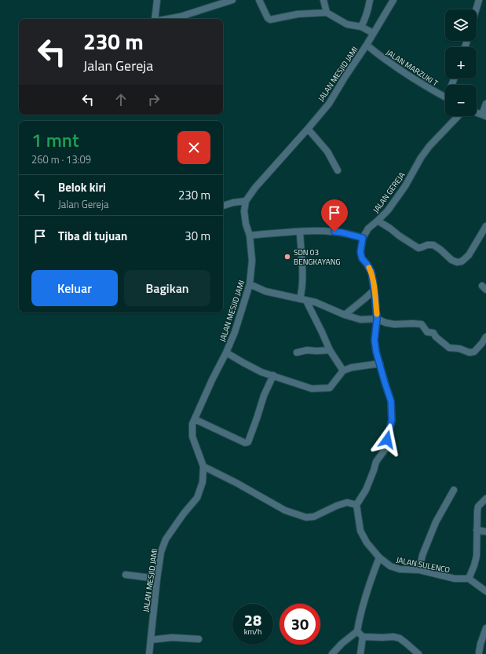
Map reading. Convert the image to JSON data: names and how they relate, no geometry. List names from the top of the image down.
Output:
{
  "streets": {
    "street": [
      "JALAN MARZUKI T",
      "JALAN MESJID JAMI",
      "JALAN GEREJA",
      "JALAN SULENCO"
    ]
  },
  "crossings": [
    ["JALAN MARZUKI T", "JALAN MESJID JAMI"]
  ],
  "places": ["SDN 03 BENGKAYANG"],
  "page": {
    "map_buttons": ["+", "−"],
    "turn": ["230 m", "Jalan Gereja"],
    "heading": ["1 mnt", "260 m · 13:09"],
    "list": [
      {
        "name": "Belok kiri",
        "note": "Jalan Gereja",
        "value": "230 m"
      },
      {
        "name": "Tiba di tujuan",
        "value": "30 m"
      }
    ],
    "buttons": ["Keluar", "Bagikan"],
    "speed": "28 km/h",
    "limit": "30"
  }
}
